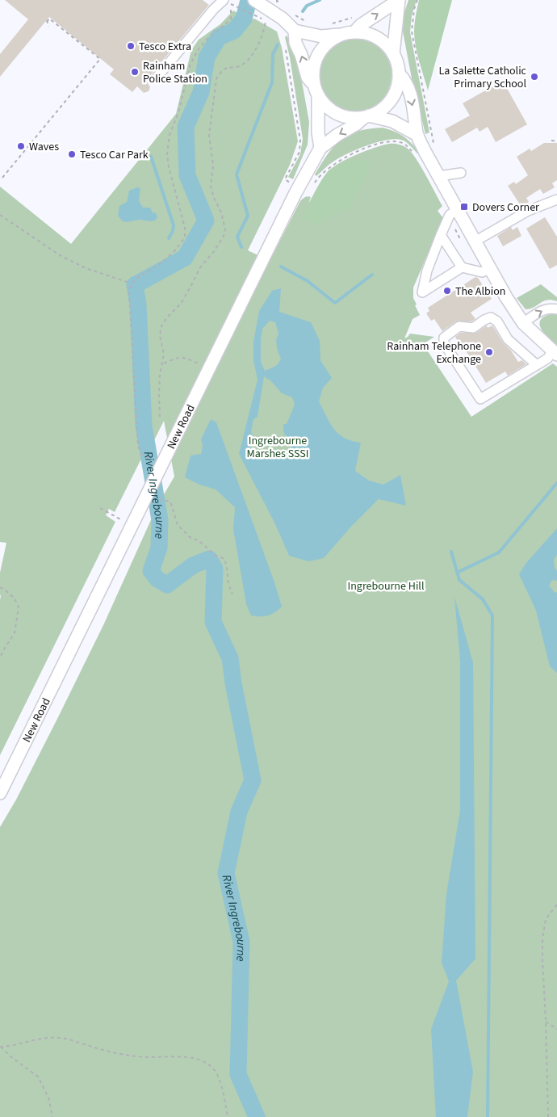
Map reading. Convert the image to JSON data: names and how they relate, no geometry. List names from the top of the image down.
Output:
{
  "streets": {
    "main road": ["New Road"]
  },
  "water": ["River Ingrebourne"],
  "parks": ["Ingrebourne Marshes SSSI", "Ingrebourne Hill"],
  "places": {
    "other": [
      "Tesco Extra",
      "Rainham Police Station",
      "La Salette Catholic Primary School",
      "Waves",
      "Tesco Car Park",
      "The Albion",
      "Rainham Telephone Exchange"
    ],
    "transit": ["Dovers Corner"]
  }
}
